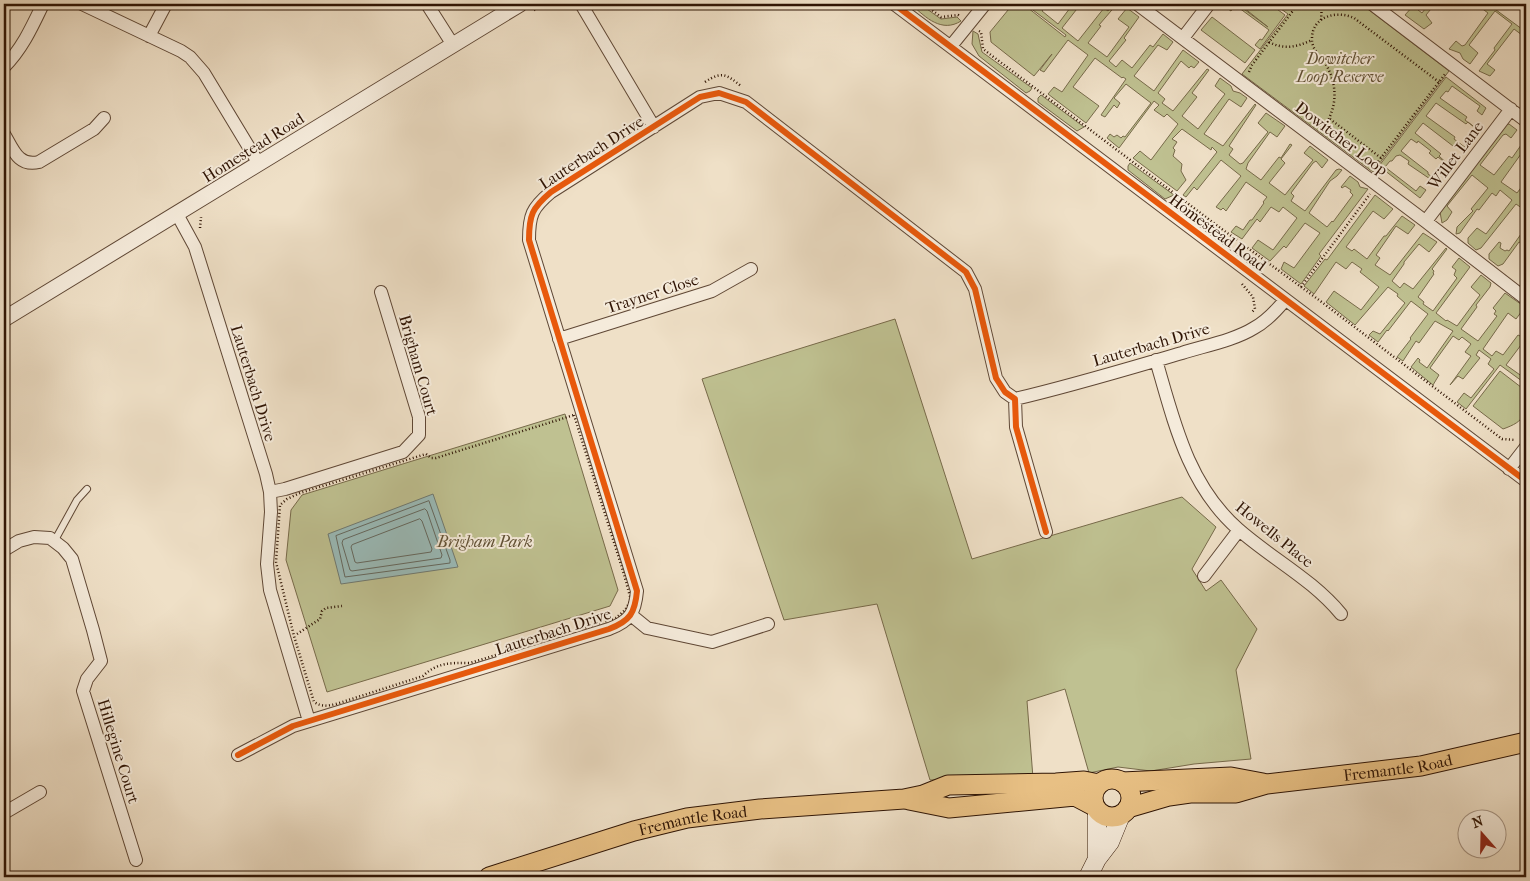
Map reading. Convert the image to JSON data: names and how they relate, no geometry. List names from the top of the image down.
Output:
{
  "streets": {
    "main road": ["Fremantle Road"],
    "street": [
      "Dowitcher Loop",
      "Homestead Road",
      "Lauterbach Drive",
      "Willet Lane",
      "Trayner Close",
      "Brigham Court",
      "Howells Place",
      "Hillegine Court"
    ]
  },
  "crossings": [
    ["Dowitcher Loop", "Willet Lane"],
    ["Homestead Road", "Lauterbach Drive"],
    ["Lauterbach Drive", "Trayner Close"],
    ["Lauterbach Drive", "Brigham Court"],
    ["Lauterbach Drive", "Howells Place"]
  ],
  "parks": ["Dowitcher Loop Reserve", "Brigham Park"],
  "north": "top"
}
